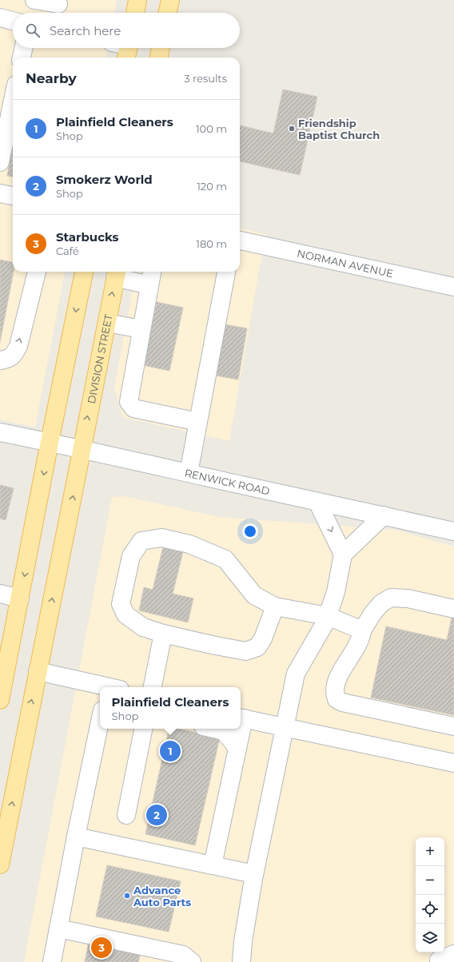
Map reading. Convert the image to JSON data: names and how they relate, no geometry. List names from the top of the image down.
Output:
{
  "streets": {
    "main road": ["DIVISION STREET"],
    "street": ["NORMAN AVENUE", "RENWICK ROAD"]
  },
  "crossings": [
    ["DIVISION STREET", "RENWICK ROAD"]
  ],
  "places": ["Friendship Baptist Church", "Advance Auto Parts"],
  "page": {
    "search": "Search here",
    "heading": ["Nearby", "3 results"],
    "list": [
      {
        "mark": "1",
        "name": "Plainfield Cleaners",
        "note": "Shop",
        "value": "100 m"
      },
      {
        "mark": "2",
        "name": "Smokerz World",
        "note": "Shop",
        "value": "120 m"
      },
      {
        "mark": "3",
        "name": "Starbucks",
        "note": "Café",
        "value": "180 m"
      }
    ],
    "popup": ["Plainfield Cleaners", "Shop"],
    "pins": ["1", "2", "3"],
    "map_buttons": ["+", "−"]
  }
}
